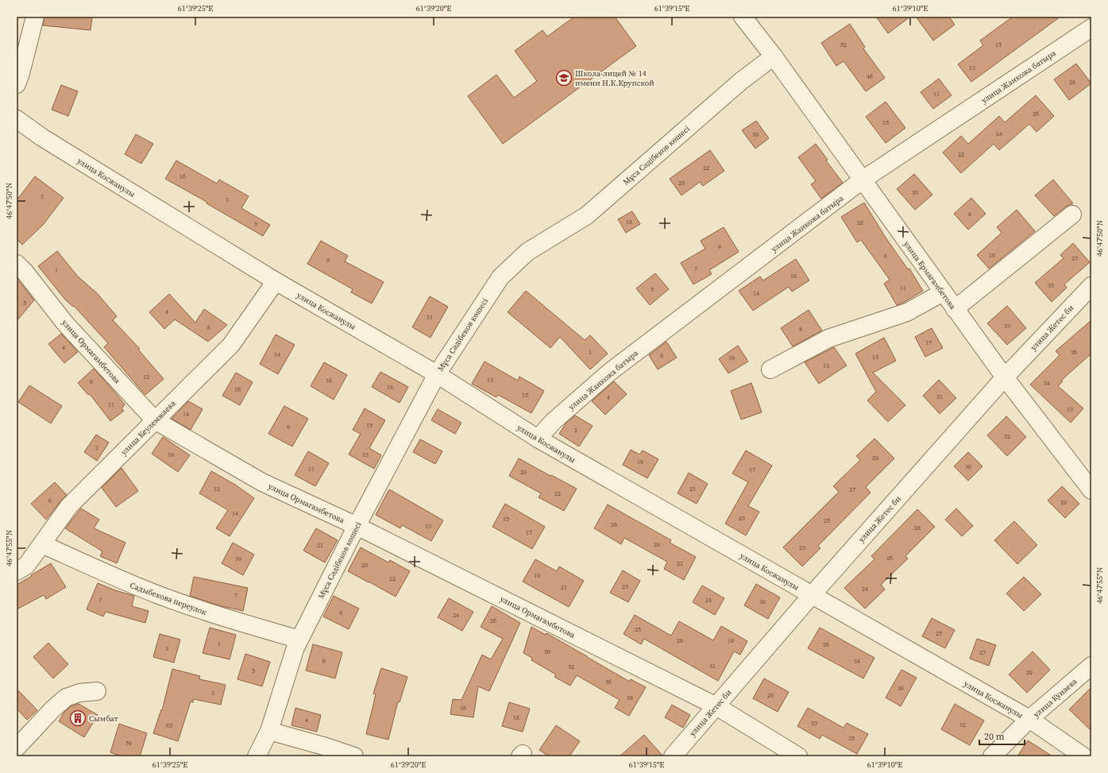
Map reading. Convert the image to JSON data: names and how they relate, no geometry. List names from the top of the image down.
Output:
{
  "streets": {
    "street": [
      "улица Жанкожа батыра",
      "Мұса Сәдібеков көшесі",
      "улица Косжанулы",
      "улица Ермагамбетова",
      "улица Жетес би",
      "улица Ормагамбетова",
      "улица Кеулемжаева",
      "Садыбекова переулок",
      "улица Кунаева"
    ]
  },
  "crossings": [
    ["улица Жанкожа батыра", "улица Косжанулы"],
    ["улица Жанкожа батыра", "улица Ермагамбетова"],
    ["Мұса Сәдібеков көшесі", "улица Косжанулы"],
    ["Мұса Сәдібеков көшесі", "улица Ермагамбетова"],
    ["Мұса Сәдібеков көшесі", "улица Ормагамбетова"],
    ["Мұса Сәдібеков көшесі", "Садыбекова переулок"],
    ["улица Косжанулы", "улица Жетес би"],
    ["улица Косжанулы", "улица Кеулемжаева"],
    ["улица Косжанулы", "улица Кунаева"],
    ["улица Ермагамбетова", "улица Жетес би"],
    ["улица Жетес би", "улица Ормагамбетова"],
    ["улица Ормагамбетова", "улица Кеулемжаева"],
    ["улица Кеулемжаева", "Садыбекова переулок"]
  ],
  "places": {
    "school or university": ["Школа-лицей № 14 имени Н.К.Крупской"],
    "building": ["Сымбат"]
  },
  "house_numbers": [
    "52",
    "15",
    "13",
    "46",
    "28",
    "11",
    "26",
    "15",
    "24",
    "30",
    "22",
    "22",
    "1б",
    "20",
    "30",
    "1",
    "3",
    "8",
    "18",
    "20",
    "5",
    "9",
    "10",
    "6",
    "37",
    "9",
    "7",
    "1",
    "18",
    "35",
    "11",
    "5",
    "14",
    "5",
    "4",
    "11",
    "33",
    "6",
    "9",
    "17",
    "4",
    "1",
    "36",
    "14",
    "8",
    "15",
    "10",
    "13",
    "12",
    "13",
    "16",
    "8",
    "34",
    "18",
    "16",
    "15",
    "31",
    "4",
    "11",
    "13",
    "14",
    "15",
    "9",
    "2",
    "32",
    "2",
    "10",
    "13",
    "29",
    "19",
    "30",
    "11",
    "17",
    "20",
    "12",
    "21",
    "27",
    "22",
    "6",
    "20",
    "14",
    "23",
    "15",
    "25",
    "26",
    "13",
    "28",
    "17",
    "28",
    "21",
    "23",
    "26",
    "19",
    "22",
    "20",
    "19",
    "22",
    "23",
    "21",
    "24",
    "7",
    "7",
    "24",
    "30",
    "8",
    "24",
    "26",
    "25",
    "25",
    "29",
    "19",
    "1",
    "26",
    "3",
    "30",
    "27",
    "6",
    "34",
    "31",
    "32",
    "5",
    "29",
    "36",
    "36",
    "3",
    "20",
    "38",
    "16",
    "18",
    "4",
    "33",
    "32",
    "65",
    "35",
    "59"
  ],
  "scale_bar": "20 m",
  "coordinates": [
    "61°39'25\"E",
    "61°39'20\"E",
    "61°39'15\"E",
    "61°39'10\"E",
    "46°47'50\"N",
    "46°47'55\"N"
  ]
}
